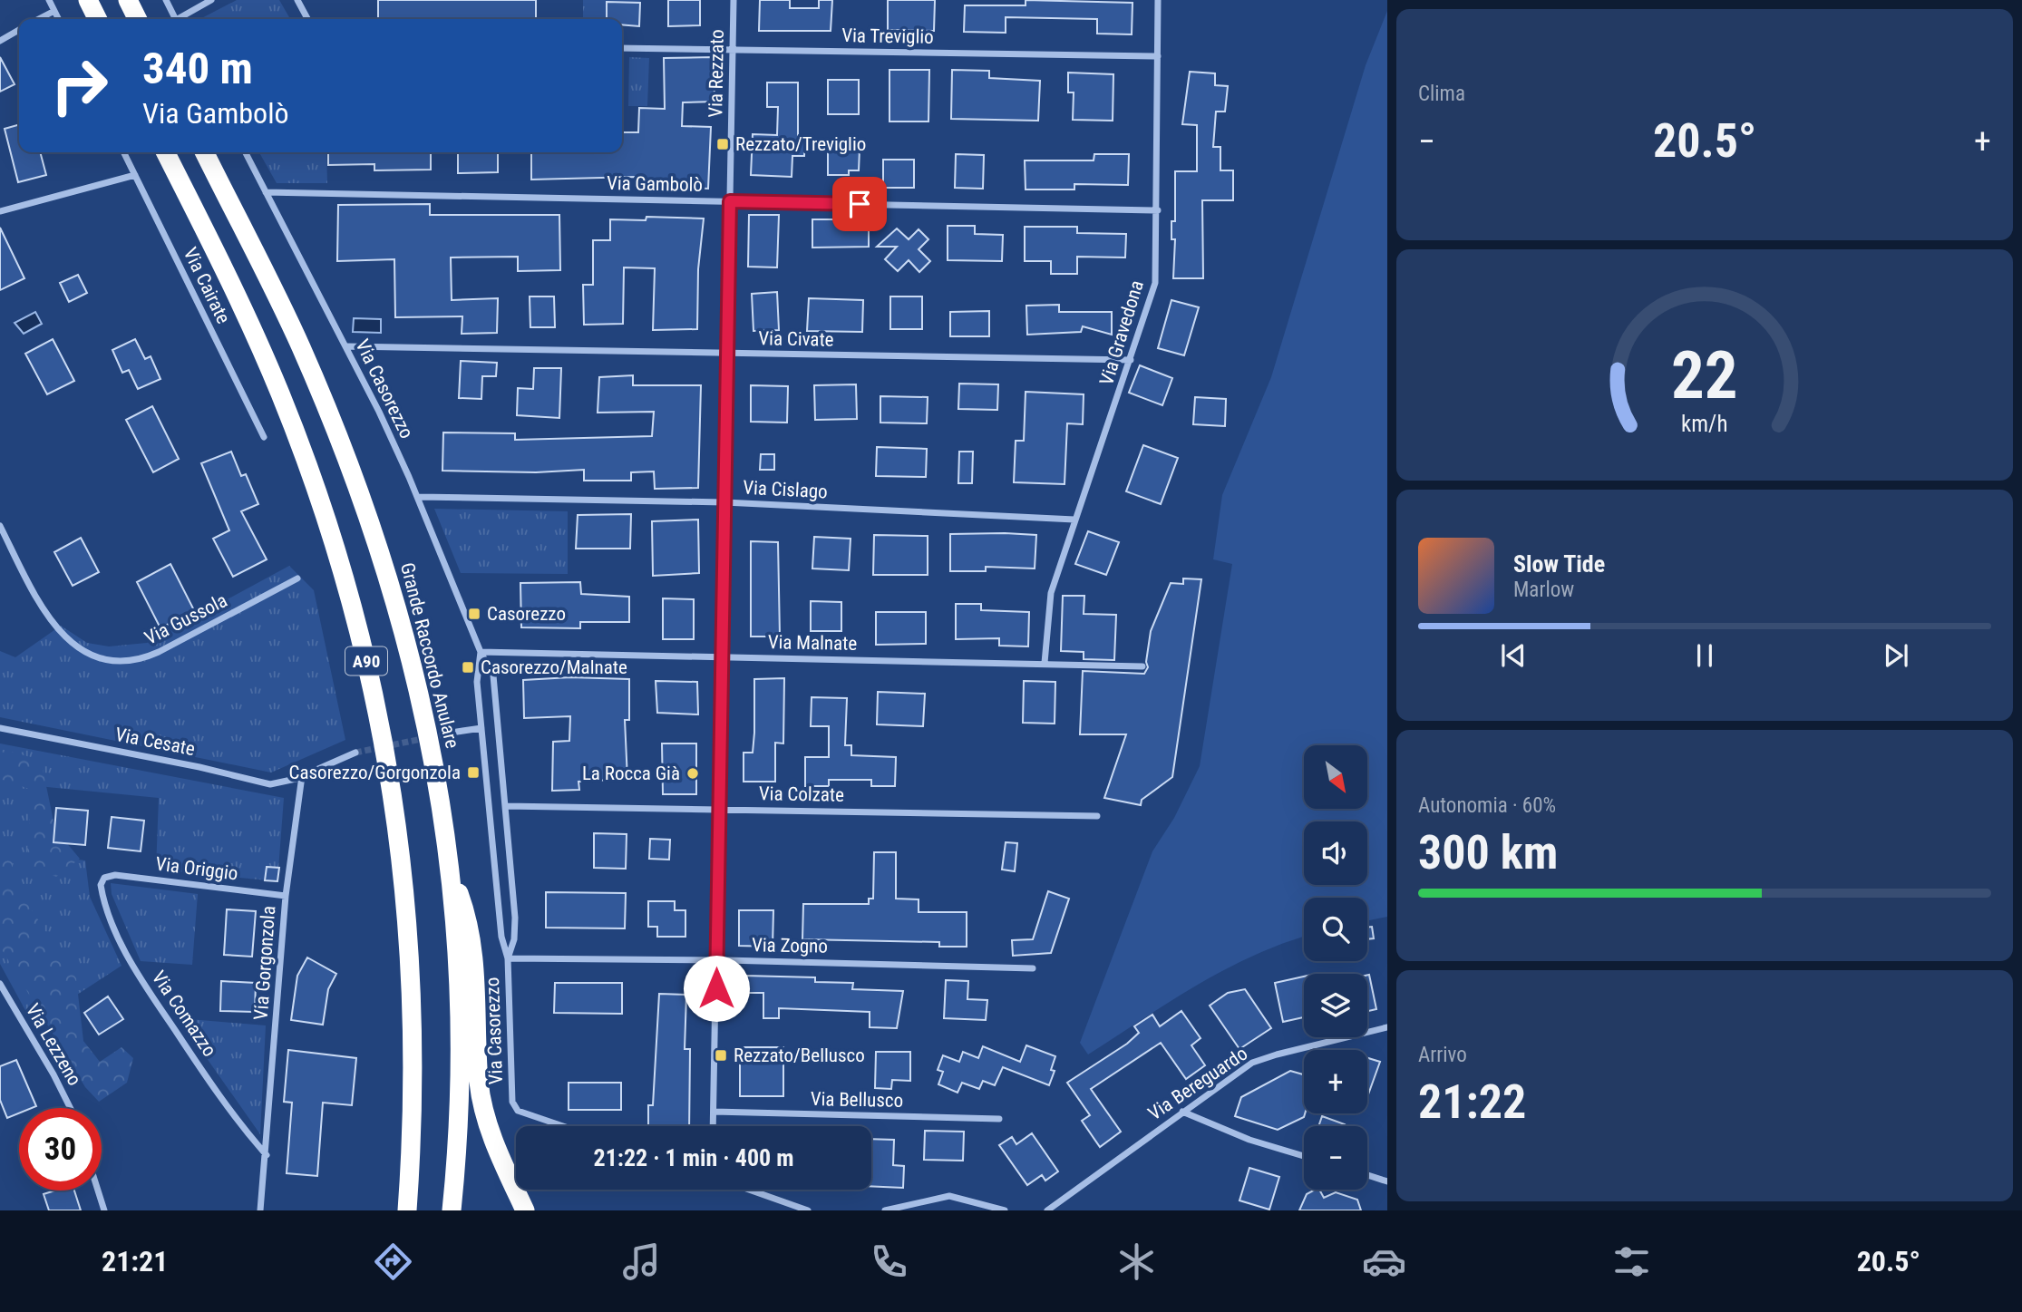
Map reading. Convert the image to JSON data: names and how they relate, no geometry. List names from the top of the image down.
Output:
{
  "streets": {
    "highway": ["Grande Raccordo Anulare", "A90"],
    "street": [
      "Via Treviglio",
      "Via Rezzato",
      "Via Gambolò",
      "Via Cairate",
      "Via Gravedona",
      "Via Civate",
      "Via Casorezzo",
      "Via Cislago",
      "Via Gussola",
      "Via Malnate",
      "Via Cesate",
      "Via Colzate",
      "Via Origgio",
      "Via Zogno",
      "Via Gorgonzola",
      "Via Comazzo",
      "Via Lezzeno",
      "Via Bereguardo",
      "Via Bellusco"
    ]
  },
  "crossings": [
    ["Via Treviglio", "Via Rezzato"],
    ["Via Treviglio", "Via Gravedona"],
    ["Via Rezzato", "Via Gambolò"],
    ["Via Rezzato", "Via Civate"],
    ["Via Rezzato", "Via Cislago"],
    ["Via Rezzato", "Via Malnate"],
    ["Via Rezzato", "Via Colzate"],
    ["Via Rezzato", "Via Zogno"],
    ["Via Rezzato", "Via Bellusco"],
    ["Via Gambolò", "Via Gravedona"],
    ["Via Gambolò", "Via Casorezzo"],
    ["Via Gravedona", "Via Civate"],
    ["Via Gravedona", "Via Cislago"],
    ["Via Gravedona", "Via Malnate"],
    ["Via Civate", "Via Casorezzo"],
    ["Via Casorezzo", "Via Cislago"],
    ["Via Casorezzo", "Via Malnate"],
    ["Via Casorezzo", "Via Colzate"],
    ["Via Casorezzo", "Via Zogno"],
    ["Via Cesate", "Via Gorgonzola"],
    ["Via Origgio", "Via Gorgonzola"],
    ["Via Origgio", "Via Comazzo"],
    ["Via Gorgonzola", "Via Comazzo"]
  ],
  "places": {
    "transit": [
      "Rezzato/Treviglio",
      "Casorezzo",
      "Casorezzo/Malnate",
      "Casorezzo/Gorgonzola",
      "Rezzato/Bellusco"
    ],
    "other": ["La Rocca Già"]
  },
  "north": "bottom right",
  "page": {
    "tile": [
      "Clima",
      ["Autonomia · 60%", "300 km"],
      ["Arrivo", "21:22"]
    ],
    "turn": ["340 m", "Via Gambolò"],
    "heat": ["−", "20.5°", "+"],
    "song": ["Slow Tide", "Marlow"],
    "map_buttons": ["+", "−"],
    "limit": "30",
    "trip": "21:22 · 1 min · 400 m",
    "tabs": ["21:21", "20.5°"],
    "gauge": ["22", "km/h"]
  }
}
